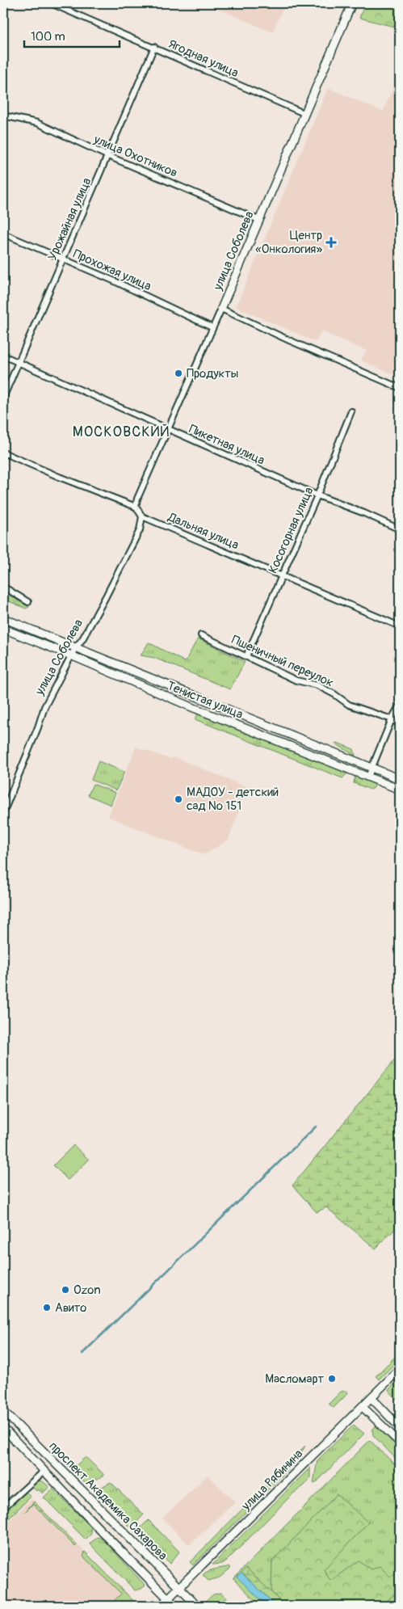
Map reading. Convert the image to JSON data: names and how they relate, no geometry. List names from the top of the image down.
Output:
{
  "streets": {
    "street": [
      "Ягодная улица",
      "улица Охотников",
      "Урожайная улица",
      "улица Соболева",
      "Прохожая улица",
      "Пикетная улица",
      "Косогорная улица",
      "Дальняя улица",
      "Пшеничный переулок",
      "Тенистая улица",
      "улица Рябинина",
      "проспект Академика Сахарова"
    ]
  },
  "crossings": [
    ["Ягодная улица", "Урожайная улица"],
    ["Ягодная улица", "улица Соболева"],
    ["улица Охотников", "Урожайная улица"],
    ["улица Охотников", "улица Соболева"],
    ["Урожайная улица", "Прохожая улица"],
    ["Урожайная улица", "Пикетная улица"],
    ["улица Соболева", "Прохожая улица"],
    ["улица Соболева", "Пикетная улица"],
    ["улица Соболева", "Дальняя улица"],
    ["улица Соболева", "Тенистая улица"],
    ["Пикетная улица", "Косогорная улица"],
    ["Косогорная улица", "Дальняя улица"],
    ["Косогорная улица", "Пшеничный переулок"],
    ["улица Рябинина", "проспект Академика Сахарова"]
  ],
  "districts": ["МОСКОВСКИЙ"],
  "places": {
    "health": ["Центр «Онкология»"],
    "other": [
      "Продукты",
      "МАДОУ - детский сад № 151",
      "Ozon",
      "Авито",
      "Масломарт"
    ]
  },
  "scale_bar": "100 m"
}
